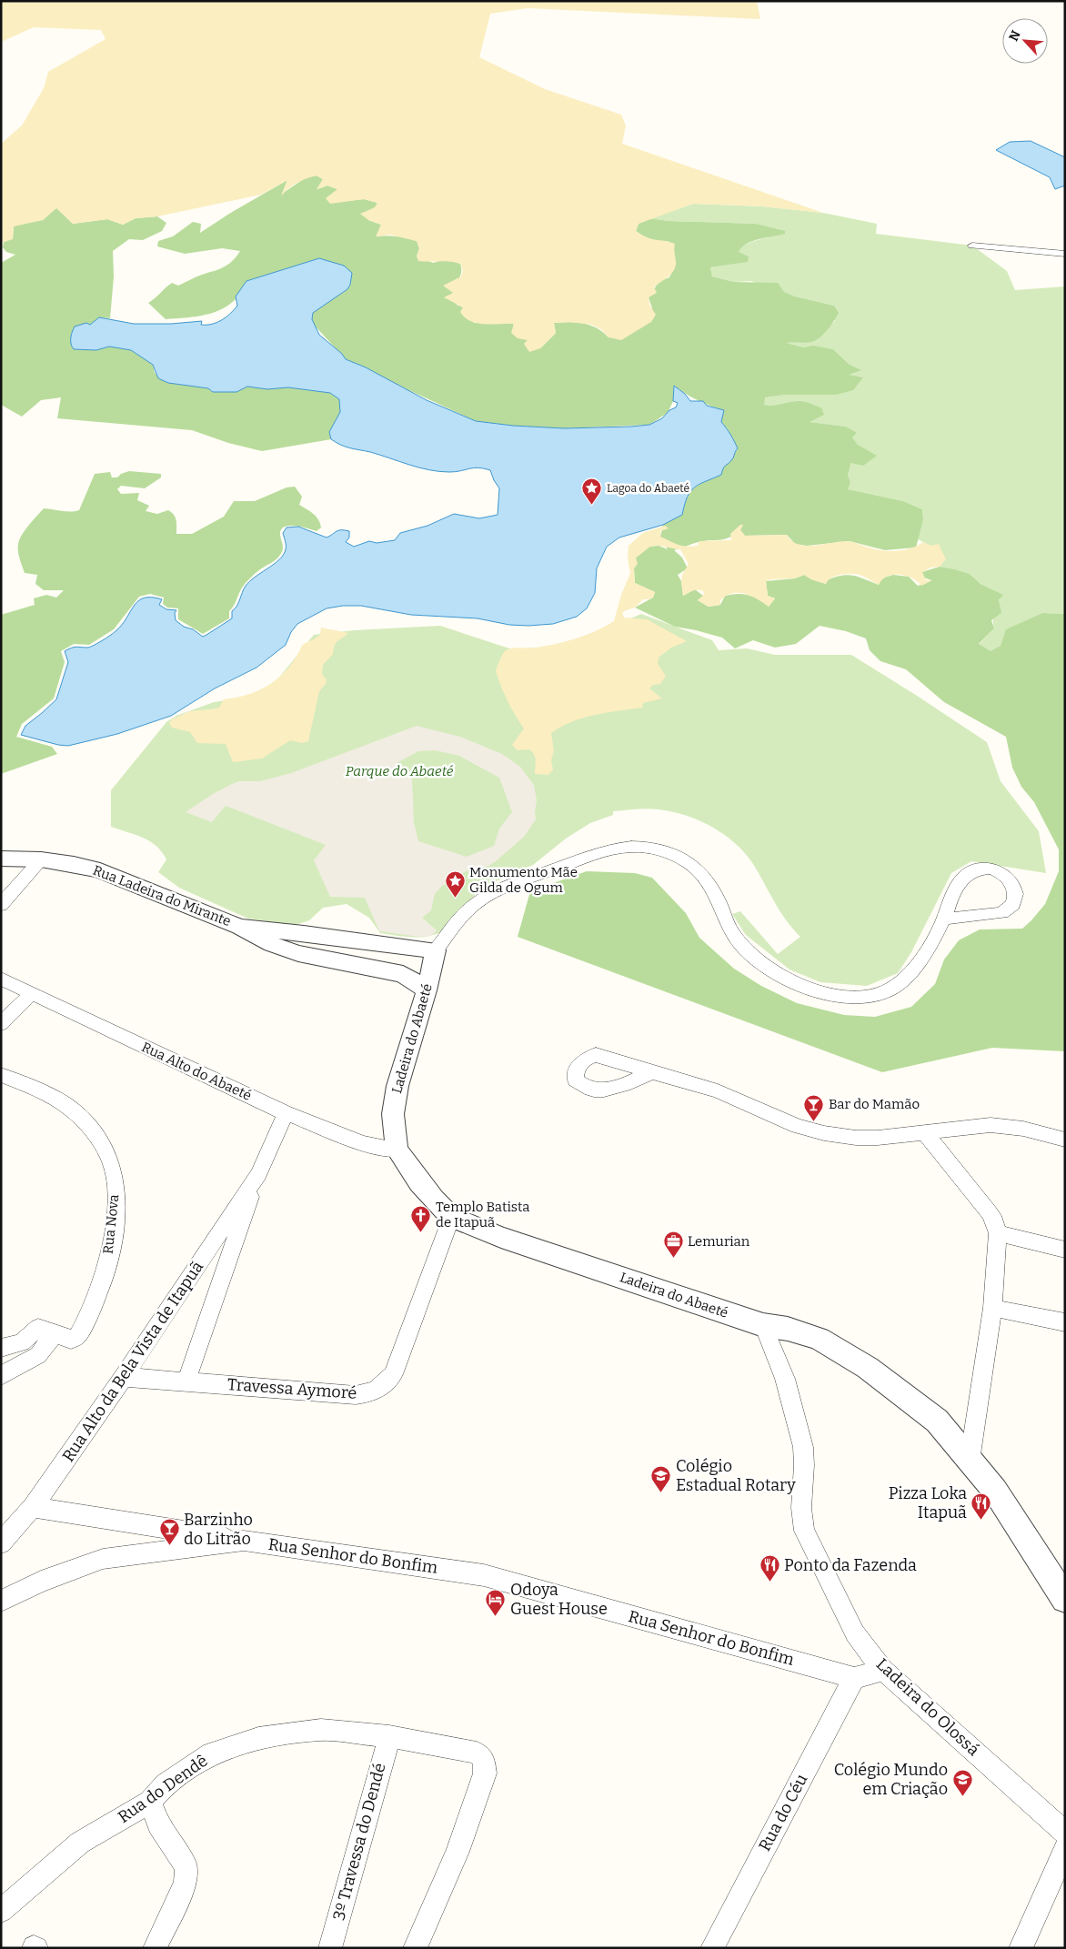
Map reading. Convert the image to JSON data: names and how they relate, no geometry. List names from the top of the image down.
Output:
{
  "streets": {
    "street": [
      "Rua Ladeira do Mirante",
      "Ladeira do Abaeté",
      "Rua Alto do Abaeté",
      "Rua Nova",
      "Rua Alto da Bela Vista de Itapuã",
      "Travessa Aymoré",
      "Rua Senhor do Bonfim",
      "Ladeira do Olossá",
      "Rua do Dendê",
      "Rua do Céu",
      "3º Travessa do Dendé"
    ]
  },
  "crossings": [
    ["Rua Ladeira do Mirante", "Ladeira do Abaeté"],
    ["Ladeira do Abaeté", "Rua Alto do Abaeté"],
    ["Ladeira do Abaeté", "Travessa Aymoré"],
    ["Ladeira do Abaeté", "Ladeira do Olossá"],
    ["Rua Alto do Abaeté", "Rua Alto da Bela Vista de Itapuã"],
    ["Rua Alto da Bela Vista de Itapuã", "Travessa Aymoré"],
    ["Rua Alto da Bela Vista de Itapuã", "Rua Senhor do Bonfim"],
    ["Rua Senhor do Bonfim", "Ladeira do Olossá"],
    ["Rua Senhor do Bonfim", "Rua do Céu"],
    ["Rua do Dendê", "3º Travessa do Dendé"]
  ],
  "parks": ["Parque do Abaeté"],
  "places": {
    "place": ["Lagoa do Abaeté", "Monumento Mãe Gilda de Ogum"],
    "bar": ["Bar do Mamão", "Barzinho do Litrão"],
    "church": ["Templo Batista de Itapuã"],
    "office": ["Lemurian"],
    "school or university": ["Colégio Estadual Rotary", "Colégio Mundo em Criação"],
    "restaurant": ["Pizza Loka Itapuã", "Ponto da Fazenda"],
    "hotel": ["Odoya Guest House"]
  },
  "north": "top left"
}
